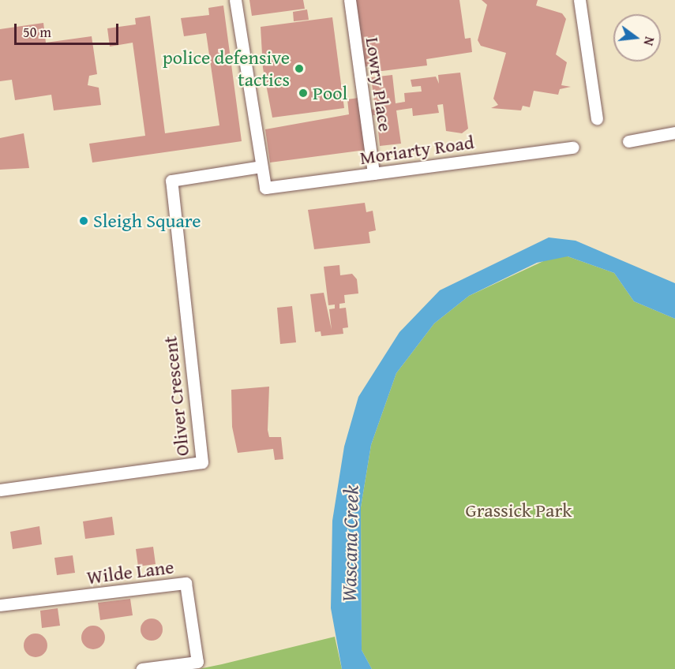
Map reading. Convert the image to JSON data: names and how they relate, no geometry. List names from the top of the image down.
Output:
{
  "streets": {
    "street": [
      "Lowry Place",
      "Moriarty Road",
      "Oliver Crescent",
      "Wilde Lane"
    ]
  },
  "crossings": [
    ["Lowry Place", "Moriarty Road"],
    ["Moriarty Road", "Oliver Crescent"]
  ],
  "water": ["Wascana Creek"],
  "parks": ["Grassick Park"],
  "places": ["police defensive tactics", "Pool", "Sleigh Square"],
  "scale_bar": "50 m",
  "north": "right"
}
